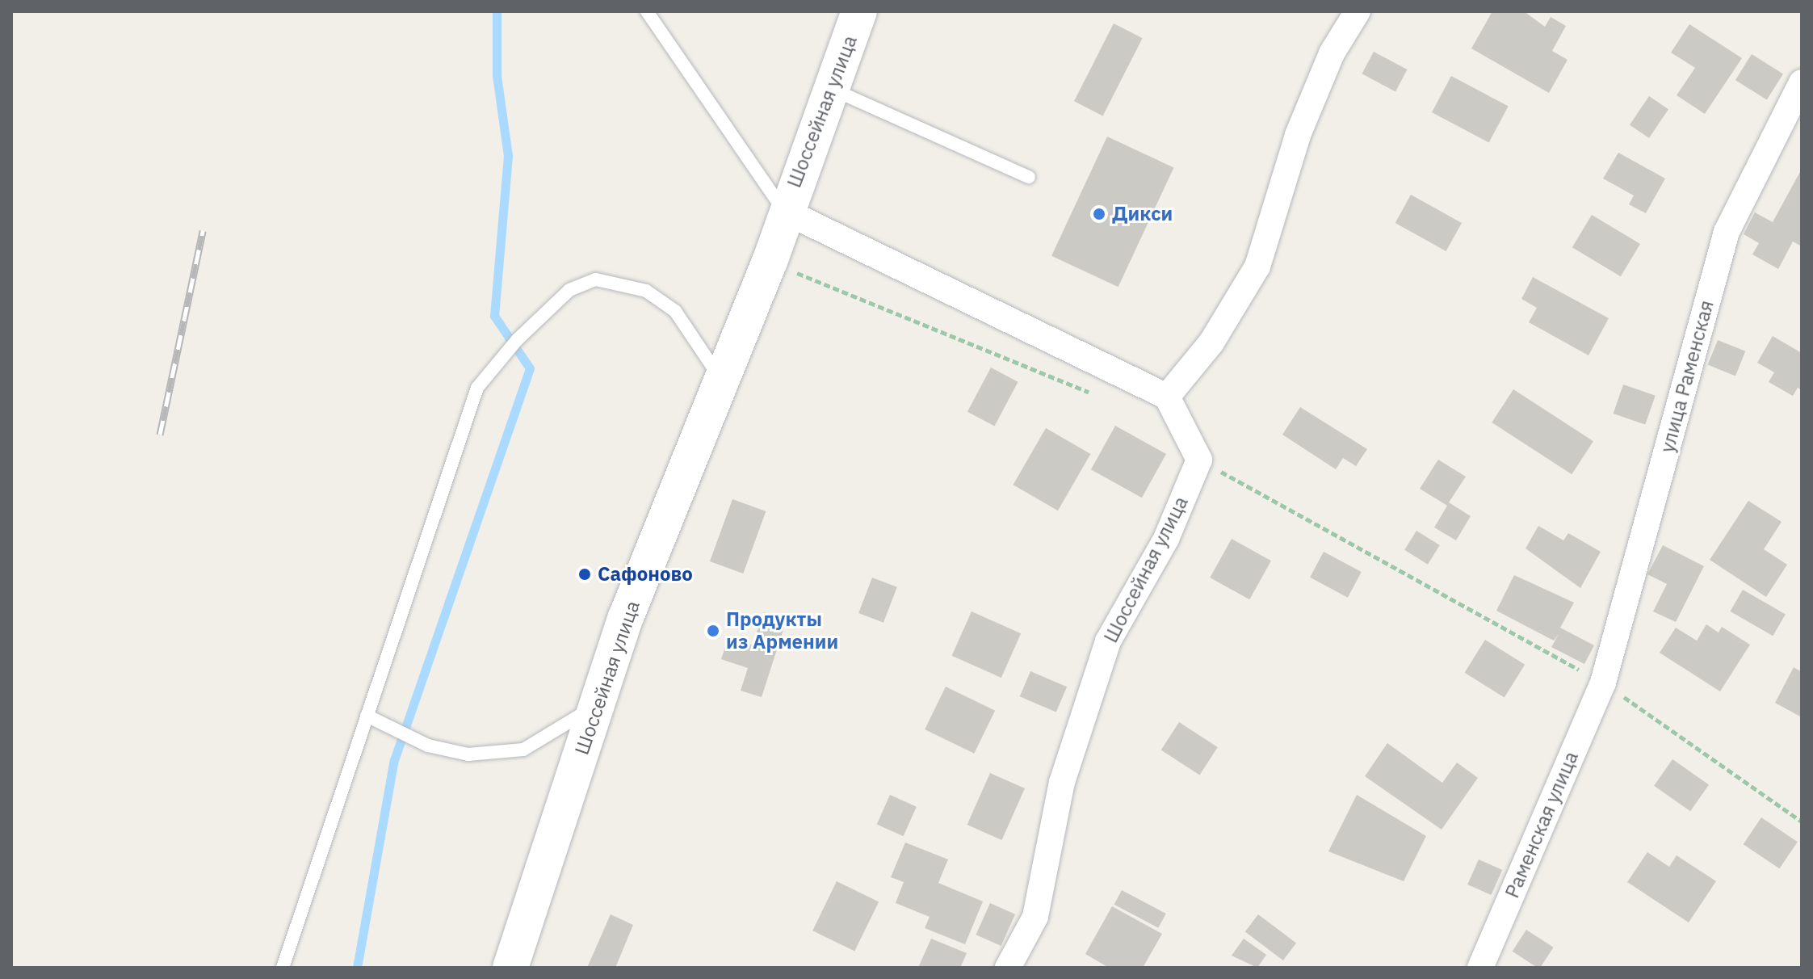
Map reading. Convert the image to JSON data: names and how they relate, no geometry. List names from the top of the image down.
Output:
{
  "streets": {
    "street": ["Шоссейная улица", "улица Раменская", "Раменская улица"]
  },
  "crossings": [
    ["улица Раменская", "Раменская улица"]
  ],
  "places": ["Дикси", "Сафоново", "Продукты из Армении"]
}
